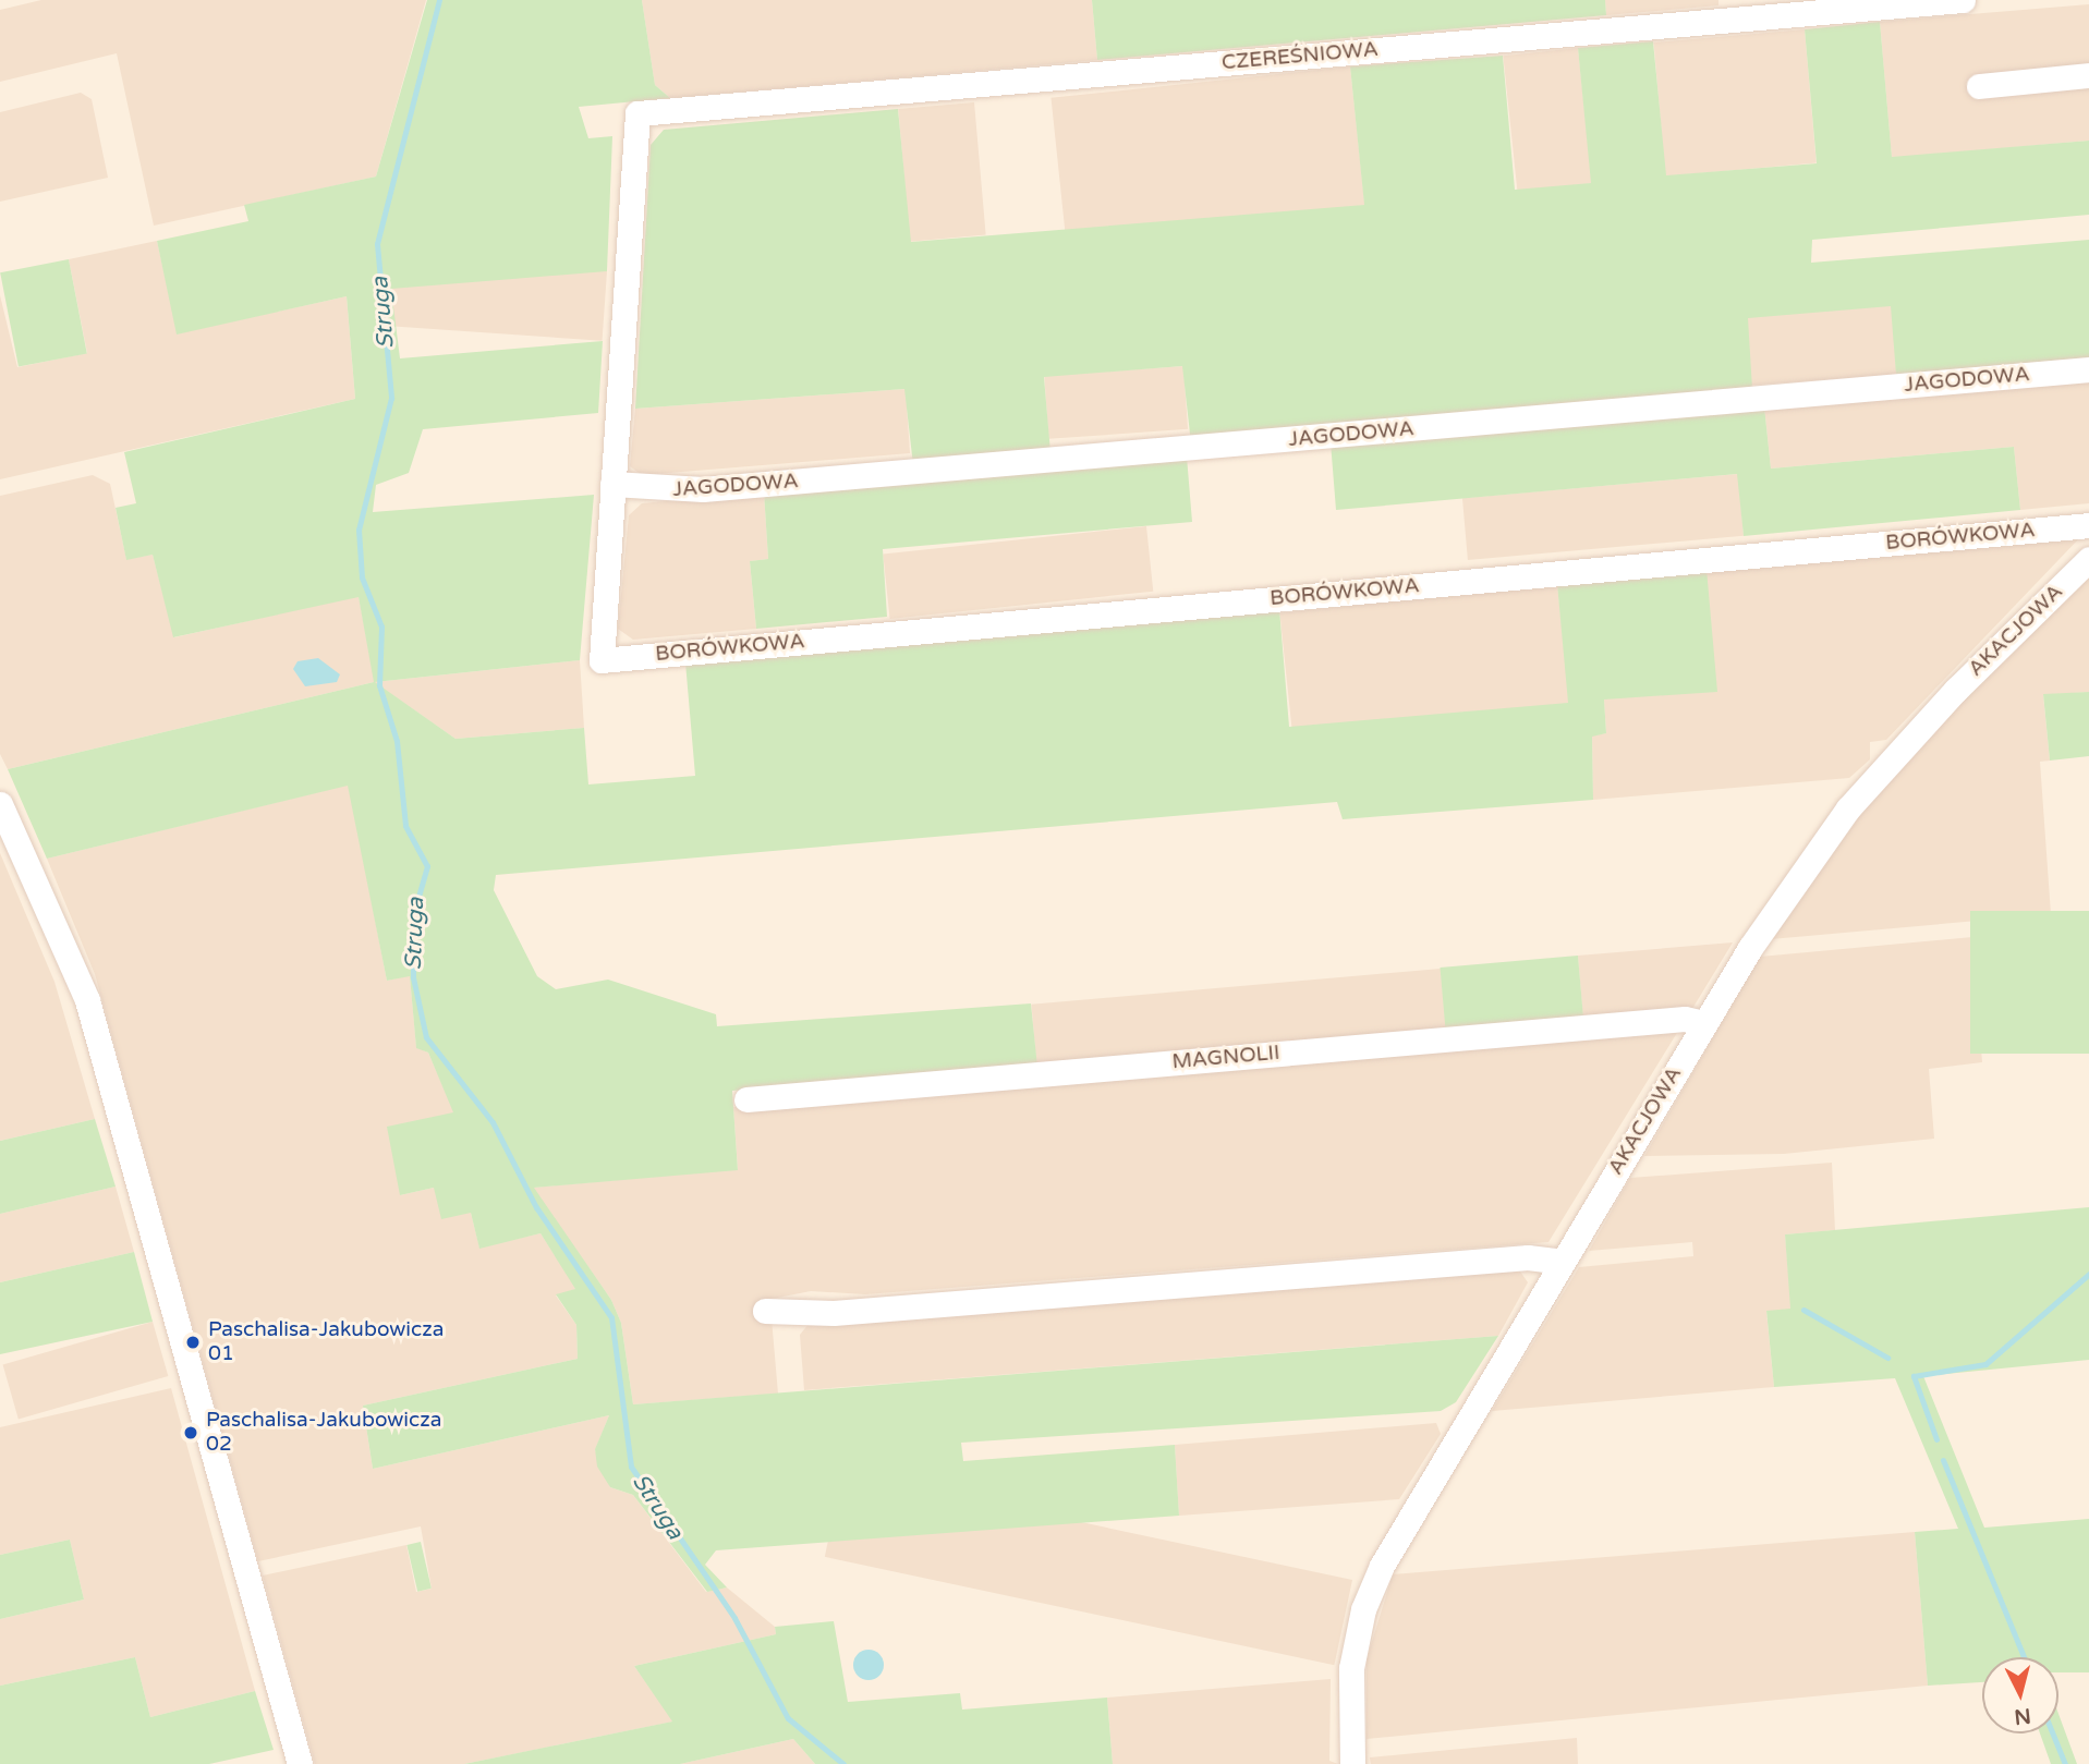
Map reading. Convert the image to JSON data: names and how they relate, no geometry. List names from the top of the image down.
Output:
{
  "streets": {
    "street": [
      "CZEREŚNIOWA",
      "JAGODOWA",
      "BORÓWKOWA",
      "AKACJOWA",
      "MAGNOLII"
    ]
  },
  "crossings": [
    ["CZEREŚNIOWA", "JAGODOWA"],
    ["CZEREŚNIOWA", "BORÓWKOWA"],
    ["JAGODOWA", "BORÓWKOWA"],
    ["AKACJOWA", "MAGNOLII"]
  ],
  "water": ["Struga"],
  "places": ["Paschalisa-Jakubowicza 01", "Paschalisa-Jakubowicza 02"],
  "north": "bottom"
}
